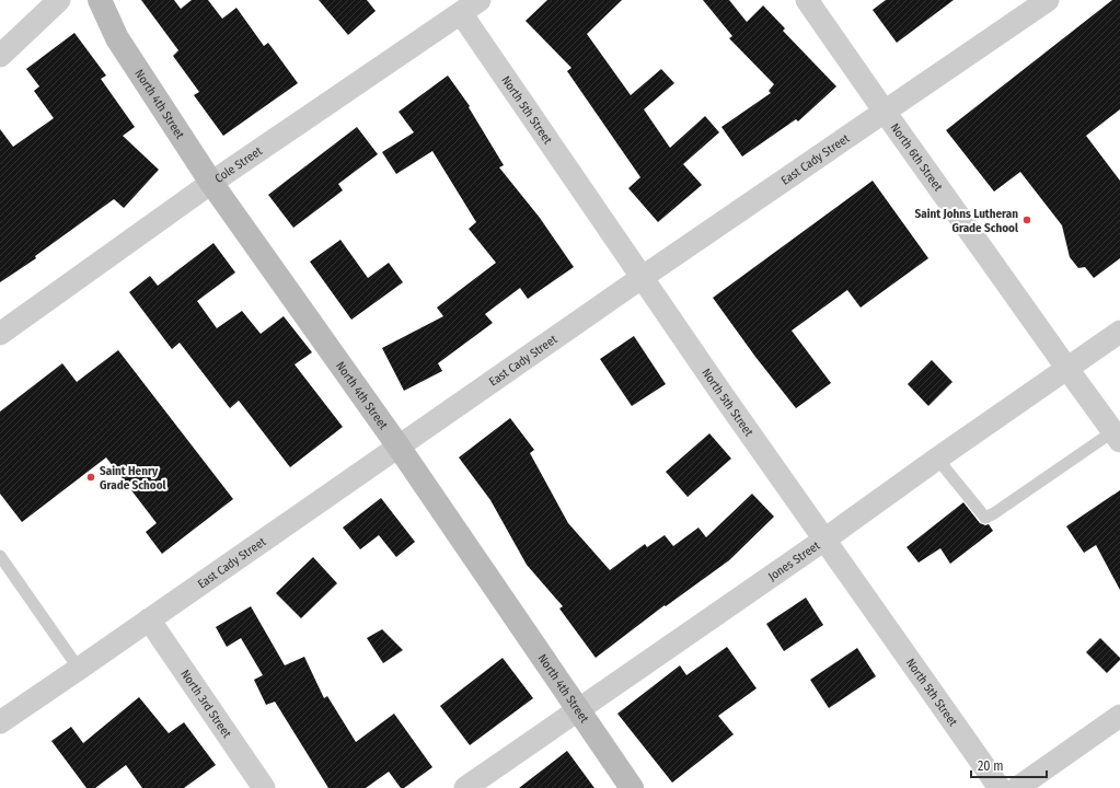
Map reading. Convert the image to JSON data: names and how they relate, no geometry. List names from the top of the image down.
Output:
{
  "streets": {
    "street": [
      "North 4th Street",
      "North 5th Street",
      "North 6th Street",
      "East Cady Street",
      "Cole Street",
      "Jones Street",
      "North 3rd Street"
    ]
  },
  "crossings": [
    ["North 4th Street", "East Cady Street"],
    ["North 4th Street", "Cole Street"],
    ["North 4th Street", "Jones Street"],
    ["North 5th Street", "East Cady Street"],
    ["North 5th Street", "Cole Street"],
    ["North 5th Street", "Jones Street"],
    ["North 6th Street", "East Cady Street"],
    ["North 6th Street", "Jones Street"],
    ["East Cady Street", "North 3rd Street"]
  ],
  "places": ["Saint Johns Lutheran Grade School", "Saint Henry Grade School"],
  "scale_bar": "20 m"
}
